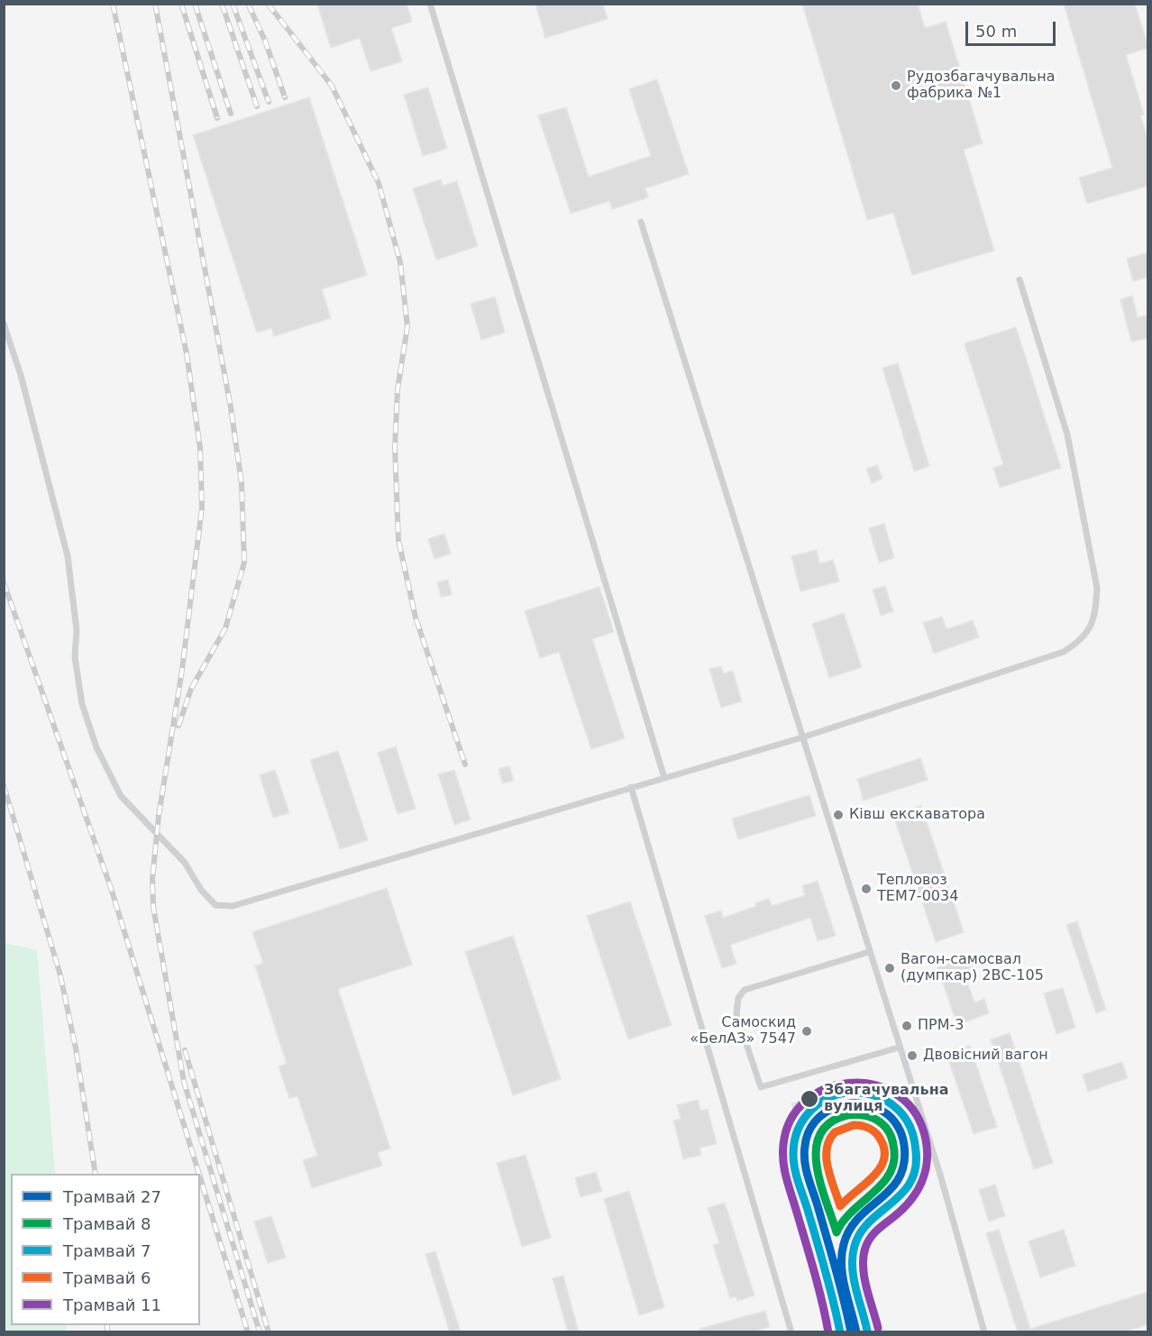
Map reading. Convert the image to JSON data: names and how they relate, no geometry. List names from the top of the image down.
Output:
{
  "places": [
    "Рудозбагачувальна фабрика №1",
    "Ківш екскаватора",
    "Тепловоз ТЕМ7-0034",
    "Вагон-самосвал (думпкар) 2ВС-105",
    "ПРМ-3",
    "Самоскид «БелАЗ» 7547",
    "Двовісний вагон",
    "Збагачувальна вулиця"
  ],
  "lines": [
    "tram line 11",
    "tram line 7",
    "tram line 27",
    "tram line 8",
    "tram line 6"
  ],
  "legend": [
    "Трамвай 27",
    "Трамвай 8",
    "Трамвай 7",
    "Трамвай 6",
    "Трамвай 11"
  ],
  "scale_bar": "50 m"
}
